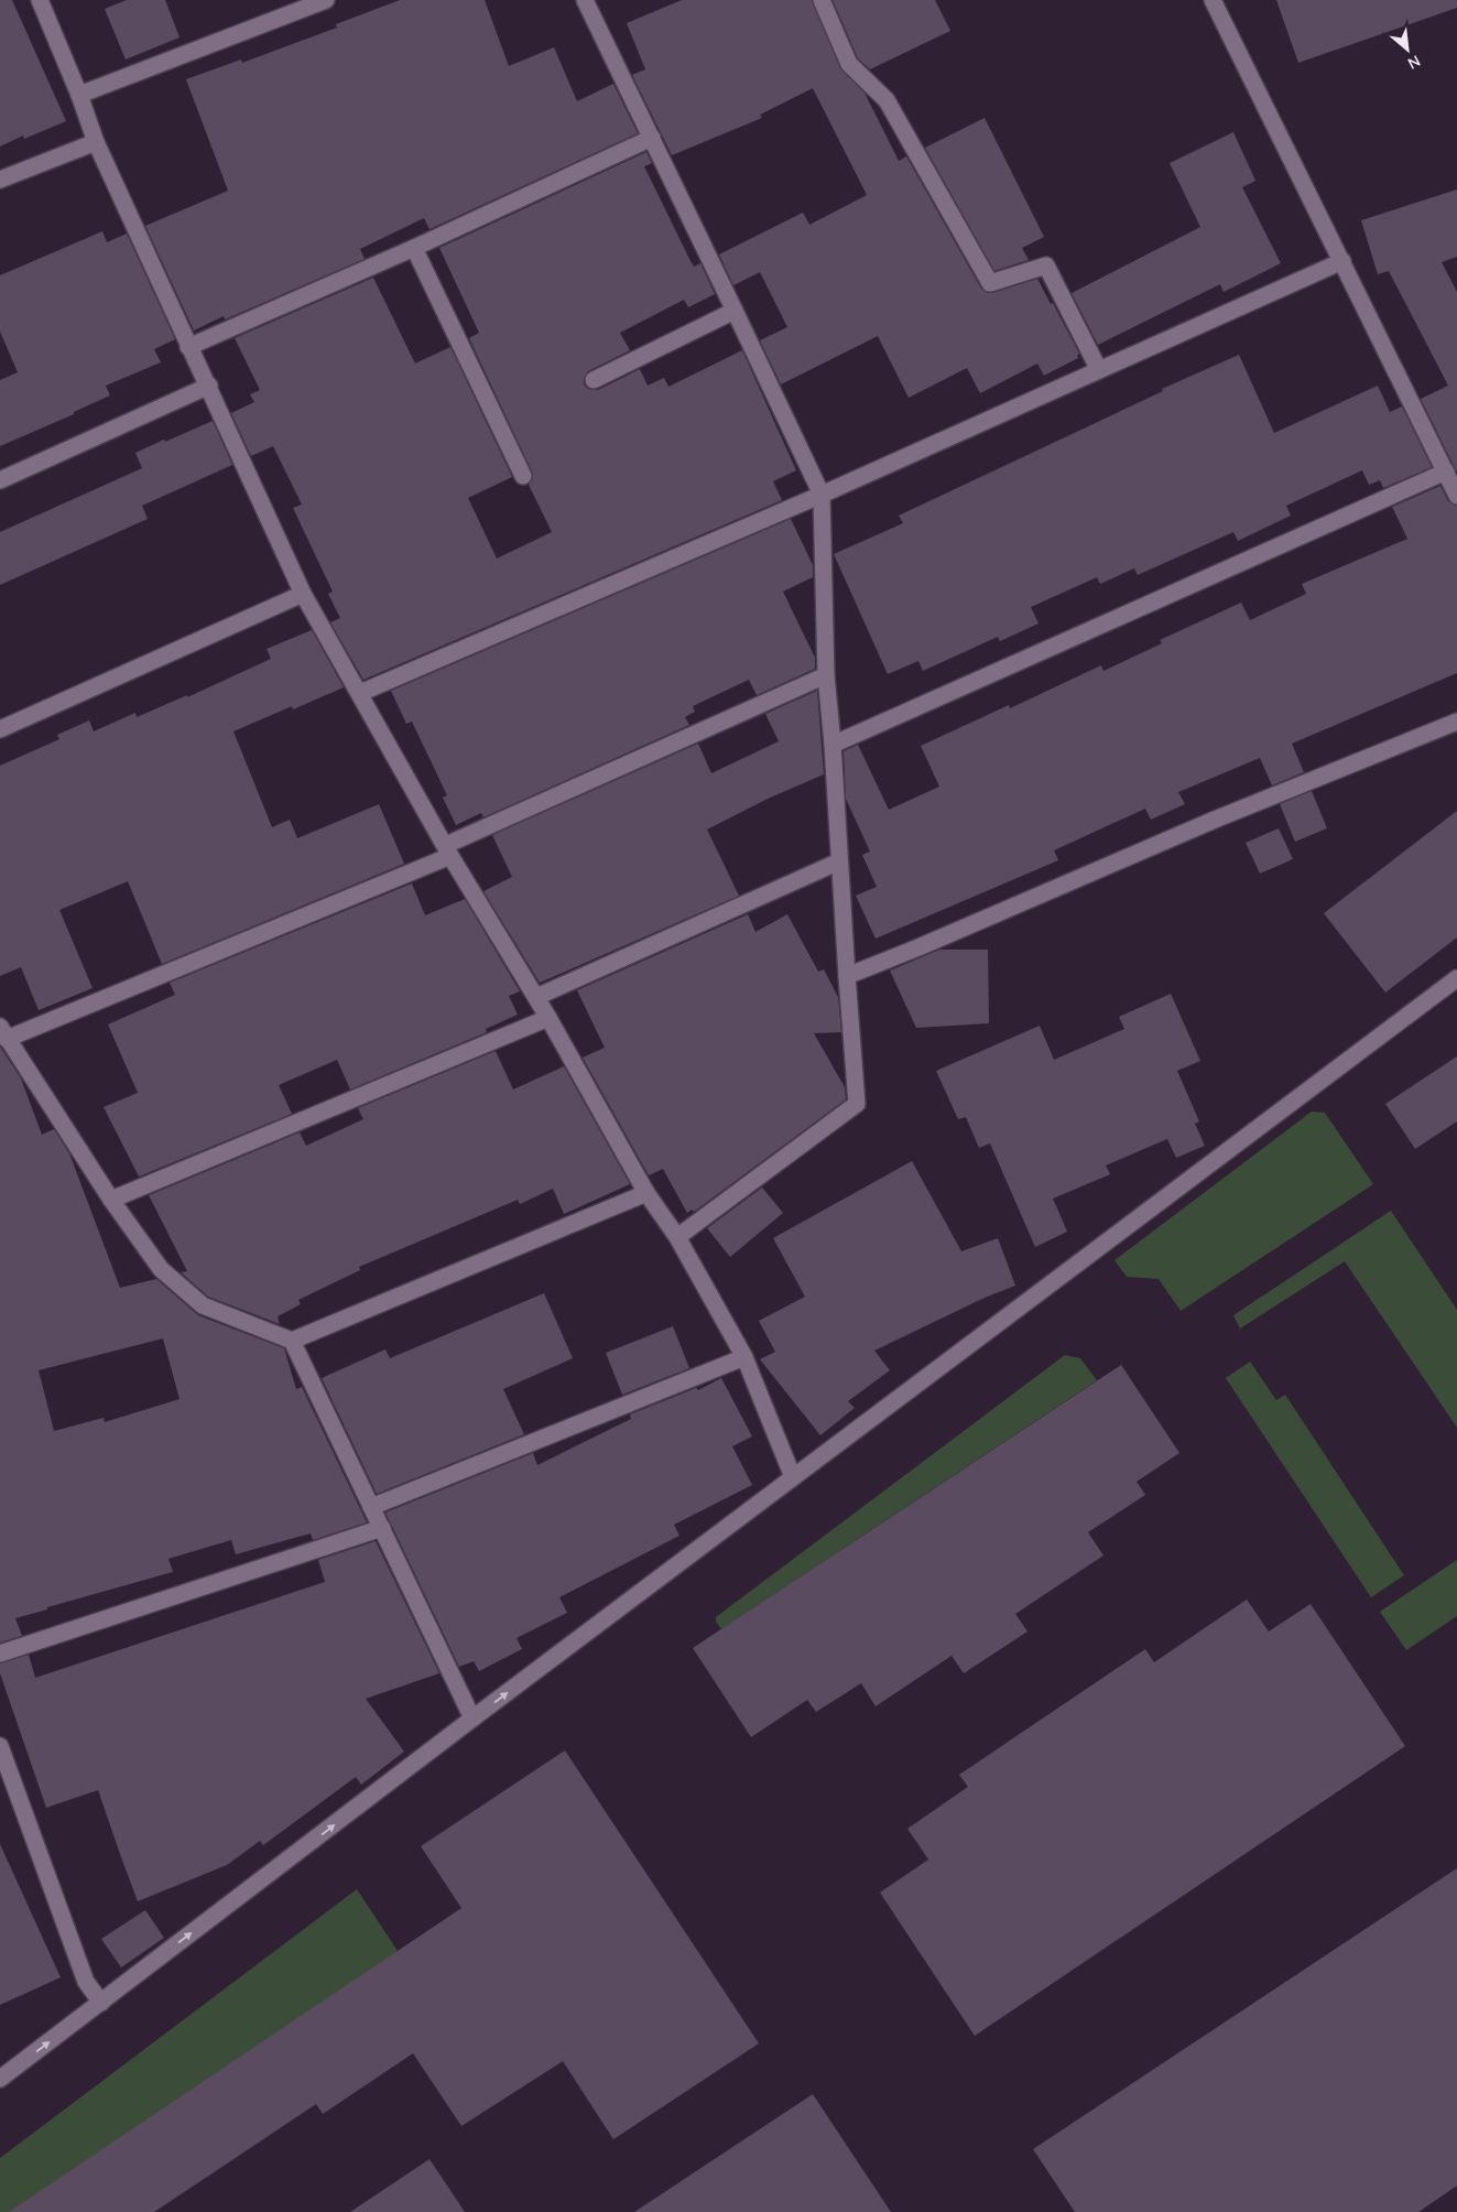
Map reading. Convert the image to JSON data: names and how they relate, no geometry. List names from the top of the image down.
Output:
{
  "north": "bottom right"
}
